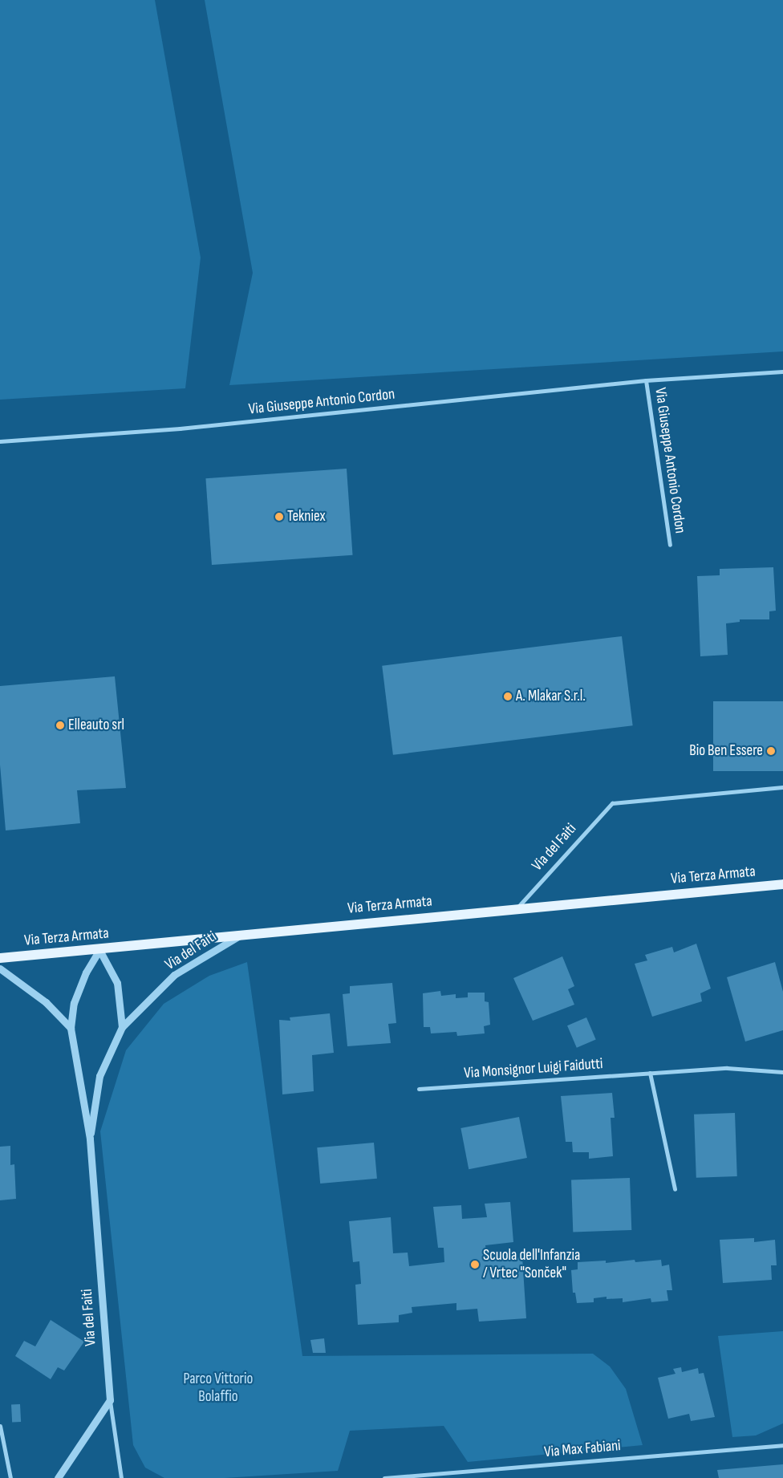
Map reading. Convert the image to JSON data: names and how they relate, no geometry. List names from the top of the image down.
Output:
{
  "streets": {
    "main road": ["Via Terza Armata"],
    "street": [
      "Via Giuseppe Antonio Cordon",
      "Via del Faiti",
      "Via Monsignor Luigi Faidutti",
      "Via Max Fabiani"
    ]
  },
  "crossings": [
    ["Via del Faiti", "Via Terza Armata"]
  ],
  "parks": ["Parco Vittorio Bolaffio"],
  "places": [
    "Tekniex",
    "A. Mlakar S.r.l.",
    "Elleauto srl",
    "Bio Ben Essere",
    "Scuola dell'Infanzia / Vrtec \"Sonček\""
  ]
}
